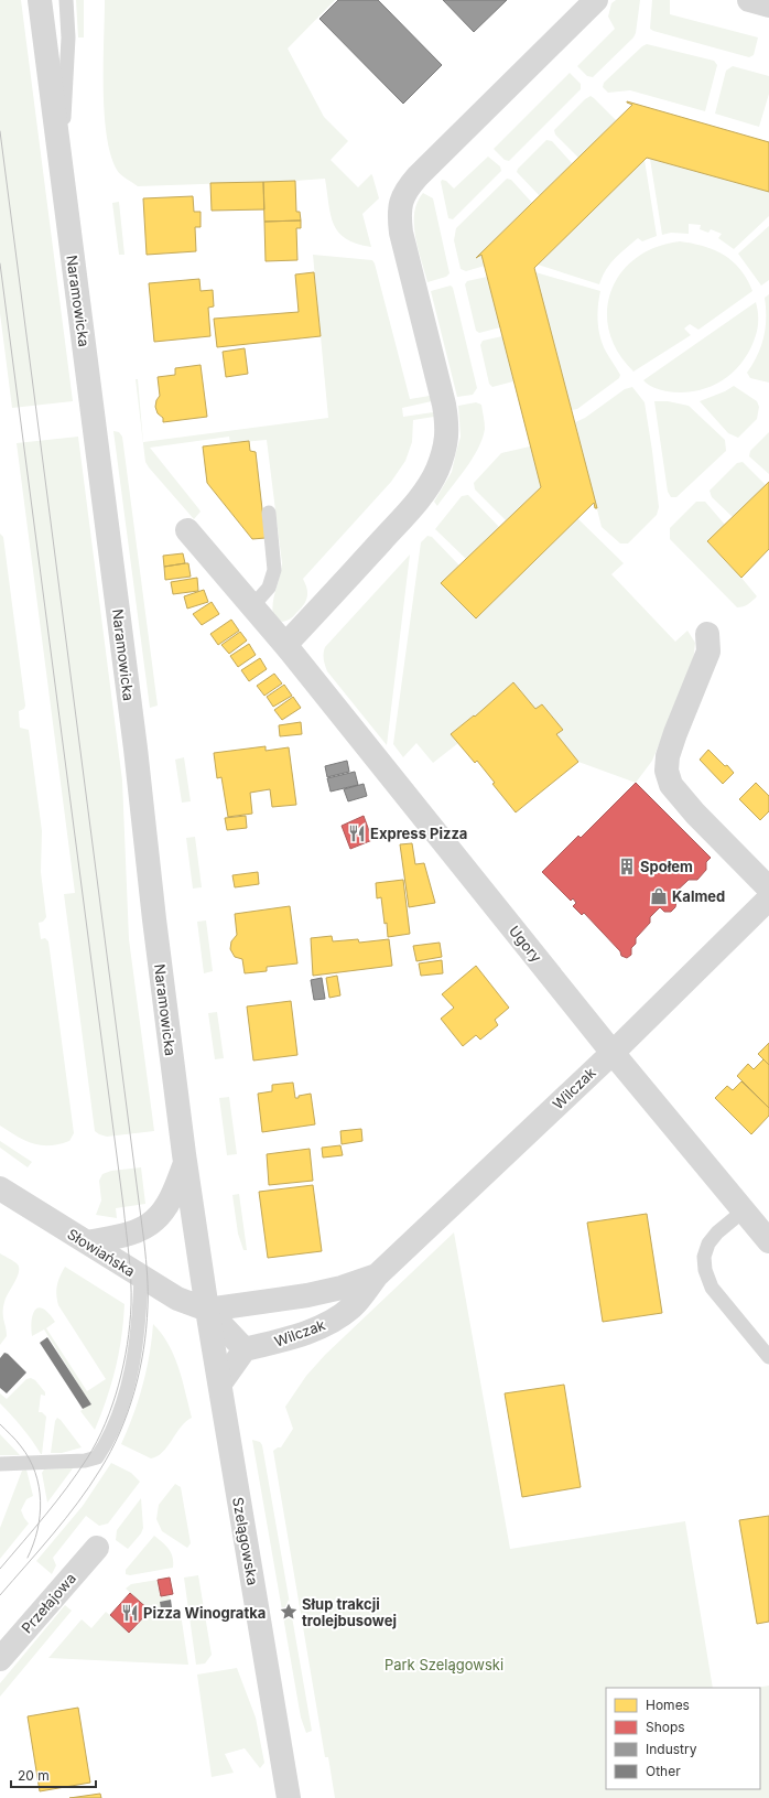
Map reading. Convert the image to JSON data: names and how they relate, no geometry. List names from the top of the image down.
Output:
{
  "streets": {
    "street": [
      "Naramowicka",
      "Ugory",
      "Wilczak",
      "Słowiańska",
      "Szelągowska",
      "Przełajowa"
    ]
  },
  "crossings": [
    ["Naramowicka", "Wilczak"],
    ["Naramowicka", "Słowiańska"],
    ["Naramowicka", "Szelągowska"],
    ["Ugory", "Wilczak"],
    ["Wilczak", "Słowiańska"],
    ["Wilczak", "Szelągowska"],
    ["Słowiańska", "Szelągowska"]
  ],
  "parks": ["Park Szelągowski"],
  "places": {
    "restaurant": ["Express Pizza", "Pizza Winogratka"],
    "building": ["Społem"],
    "shop": ["Kalmed"],
    "place": ["Słup trakcji trolejbusowej"]
  },
  "legend": [
    "Homes",
    "Shops",
    "Industry",
    "Other"
  ],
  "scale_bar": "20 m"
}
